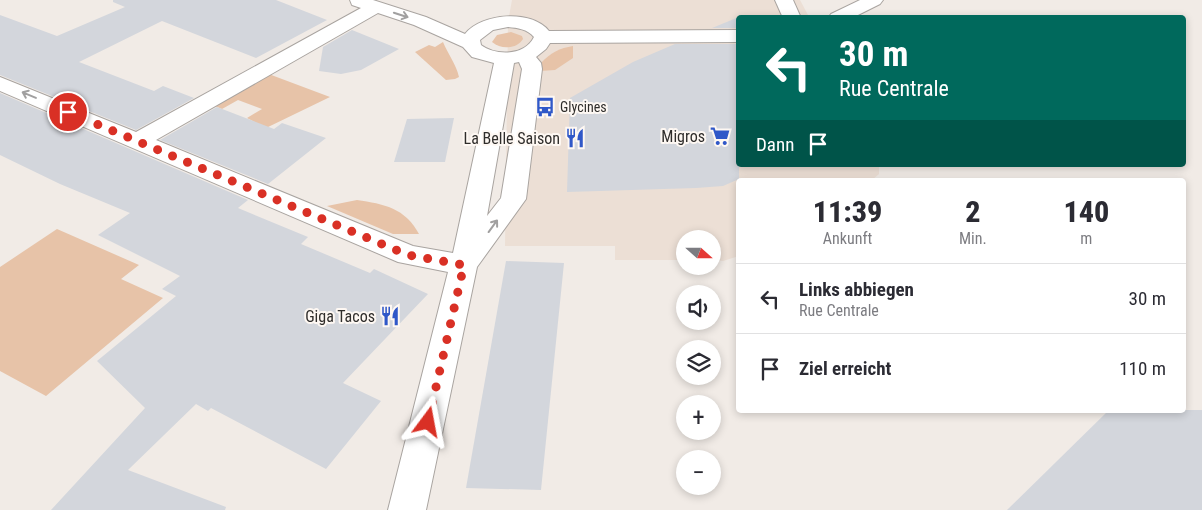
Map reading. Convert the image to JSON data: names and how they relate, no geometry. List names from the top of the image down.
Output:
{
  "places": {
    "bus stop": ["Glycines"],
    "supermarket": ["Migros"],
    "restaurant": ["La Belle Saison", "Giga Tacos"]
  },
  "north": "right",
  "page": {
    "turn": ["30 m", "Rue Centrale"],
    "then": "Dann",
    "eta": [
      "11:39",
      "Ankunft",
      "2",
      "Min.",
      "140",
      "m"
    ],
    "map_buttons": ["+", "−"],
    "list": [
      {
        "name": "Links abbiegen",
        "note": "Rue Centrale",
        "value": "30 m"
      },
      {
        "name": "Ziel erreicht",
        "value": "110 m"
      }
    ]
  }
}
